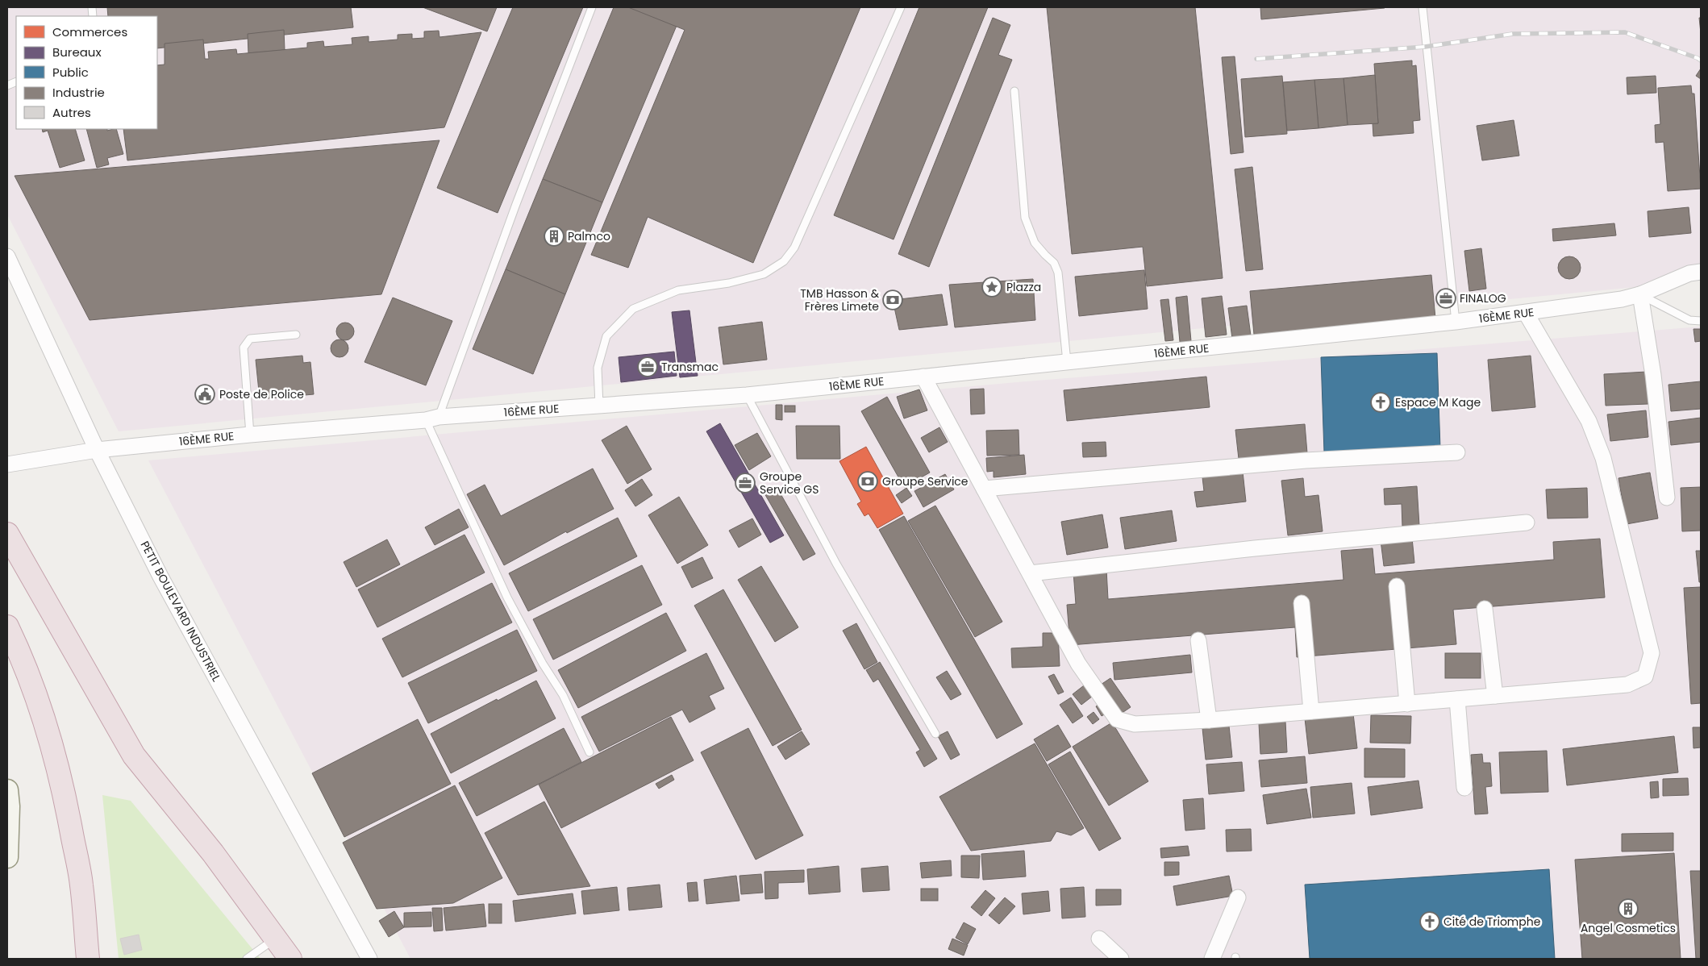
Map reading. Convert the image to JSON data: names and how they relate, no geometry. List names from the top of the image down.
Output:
{
  "streets": {
    "street": ["16ÈME RUE", "PETIT BOULEVARD INDUSTRIEL"]
  },
  "crossings": [
    ["16ÈME RUE", "PETIT BOULEVARD INDUSTRIEL"]
  ],
  "places": {
    "building": ["Palmco", "Angel Cosmetics"],
    "place": ["Plazza"],
    "office": ["FINALOG", "Transmac", "Groupe Service GS"],
    "bank": ["TMB Hasson & Frères Limete", "Groupe Service"],
    "public building": ["Poste de Police"],
    "church": ["Espace M Kage", "Cité de Triomphe"]
  },
  "legend": [
    "Commerces",
    "Bureaux",
    "Public",
    "Industrie",
    "Autres"
  ]
}
